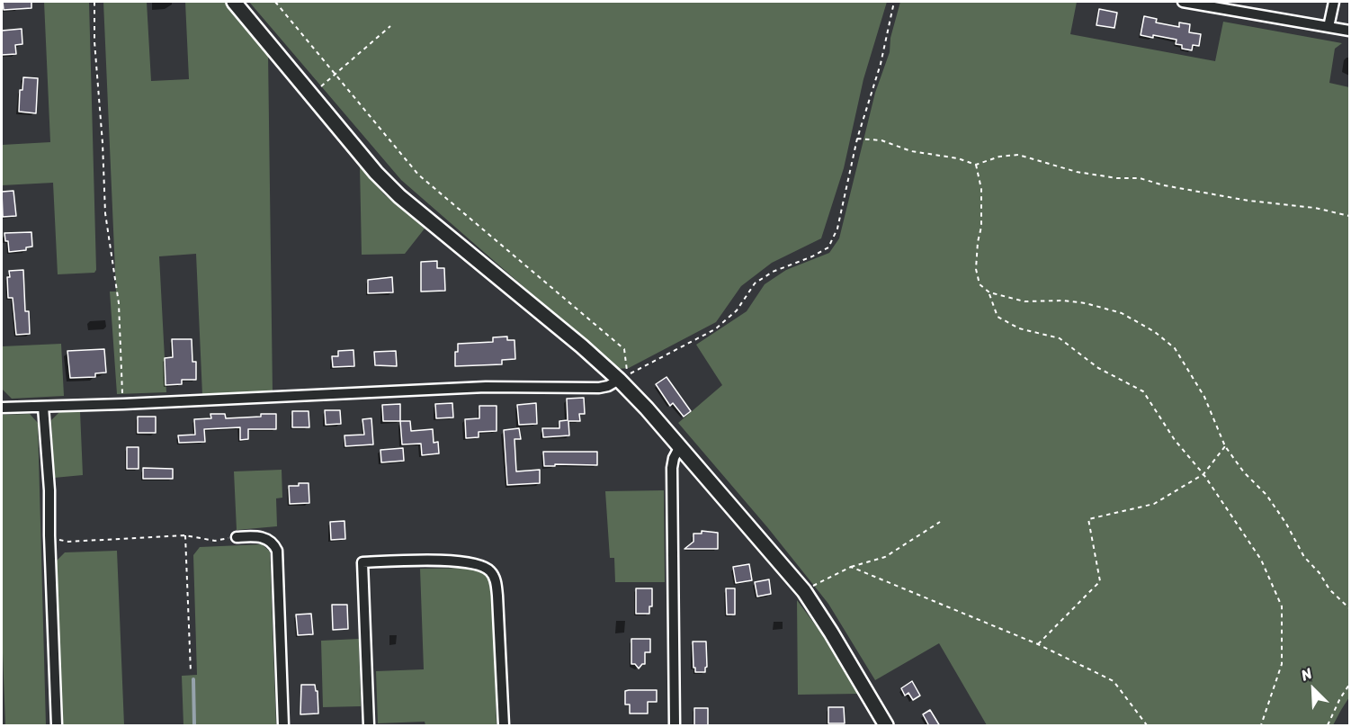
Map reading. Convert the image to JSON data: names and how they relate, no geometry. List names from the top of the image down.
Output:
{
  "north": "top left"
}
